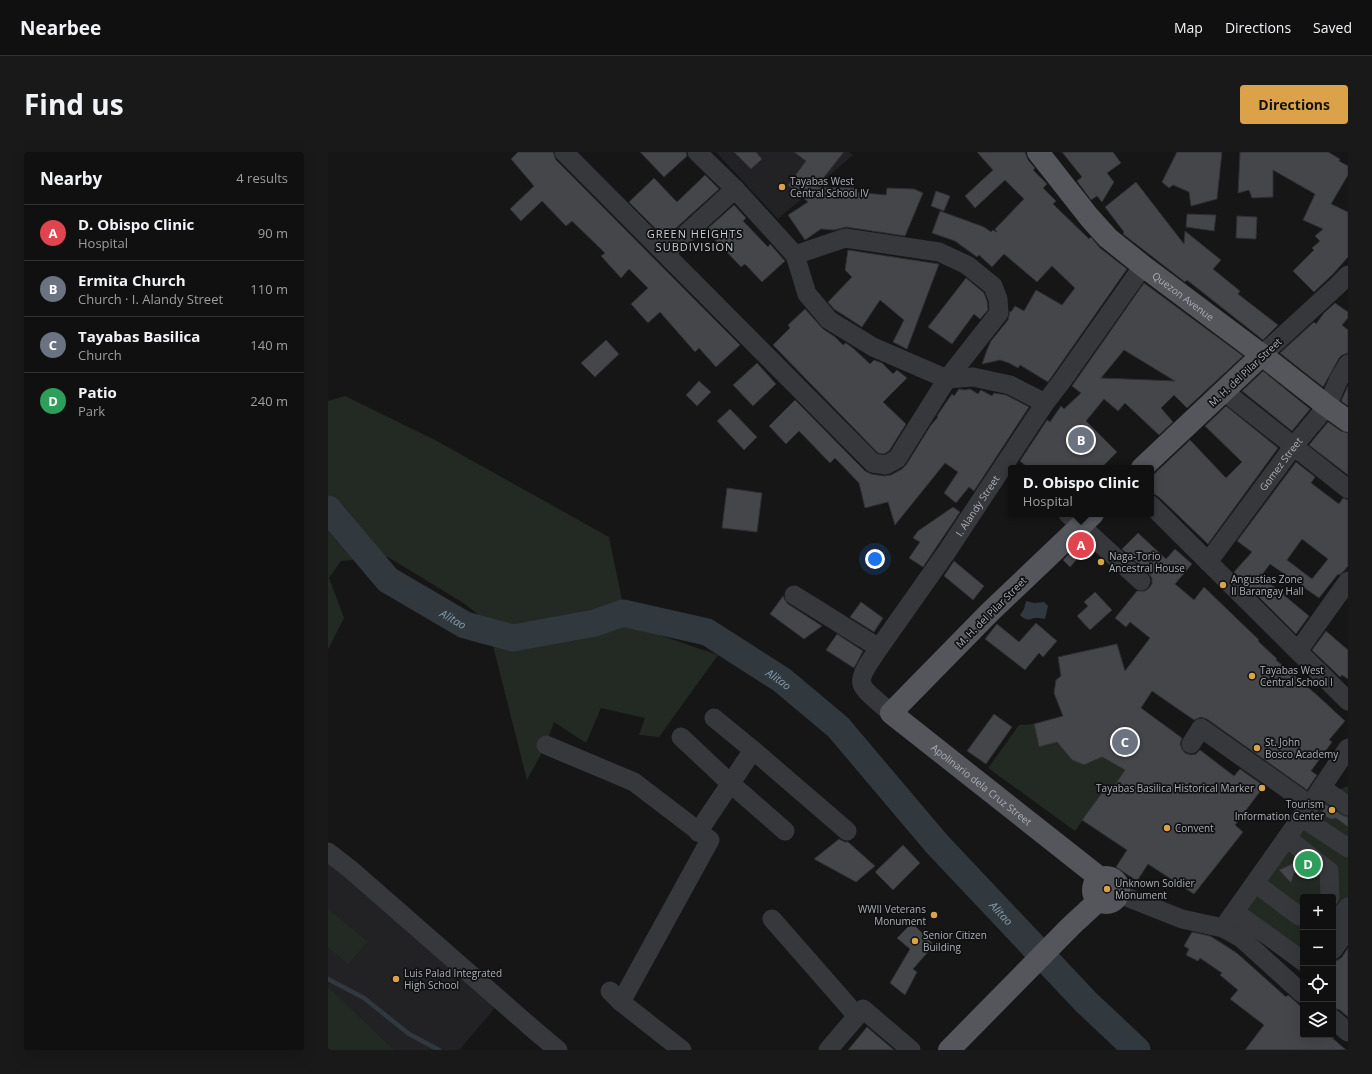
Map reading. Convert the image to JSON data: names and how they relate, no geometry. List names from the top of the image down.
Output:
{
  "streets": {
    "main road": ["Quezon Avenue", "M. H. del Pilar Street", "Apolinario dela Cruz Street"],
    "street": ["Gomez Street", "I. Alandy Street"]
  },
  "crossings": [
    ["Quezon Avenue", "M. H. del Pilar Street"],
    ["Quezon Avenue", "Gomez Street"],
    ["Quezon Avenue", "I. Alandy Street"],
    ["M. H. del Pilar Street", "Apolinario dela Cruz Street"],
    ["I. Alandy Street", "Apolinario dela Cruz Street"]
  ],
  "districts": ["GREEN HEIGHTS SUBDIVISION"],
  "water": ["Alitao"],
  "places": [
    "Tayabas West Central School IV",
    "Naga-Torio Ancestral House",
    "Angustias Zone II Barangay Hall",
    "Tayabas West Central School I",
    "St. John Bosco Academy",
    "Tayabas Basilica Historical Marker",
    "Tourism Information Center",
    "Convent",
    "Unknown Soldier Monument",
    "WWII Veterans Monument",
    "Senior Citizen Building",
    "Luis Palad Integrated High School"
  ],
  "page": {
    "header": "Nearbee",
    "nav": ["Map", "Directions", "Saved"],
    "title": "Find us",
    "buttons": "Directions",
    "heading": ["Nearby", "4 results"],
    "list": [
      {
        "mark": "A",
        "name": "D. Obispo Clinic",
        "note": "Hospital",
        "value": "90 m"
      },
      {
        "mark": "B",
        "name": "Ermita Church",
        "note": "Church · I. Alandy Street",
        "value": "110 m"
      },
      {
        "mark": "C",
        "name": "Tayabas Basilica",
        "note": "Church",
        "value": "140 m"
      },
      {
        "mark": "D",
        "name": "Patio",
        "note": "Park",
        "value": "240 m"
      }
    ],
    "pins": [
      "B",
      "A",
      "C",
      "D"
    ],
    "popup": ["D. Obispo Clinic", "Hospital"],
    "map_buttons": ["+", "−"]
  }
}
